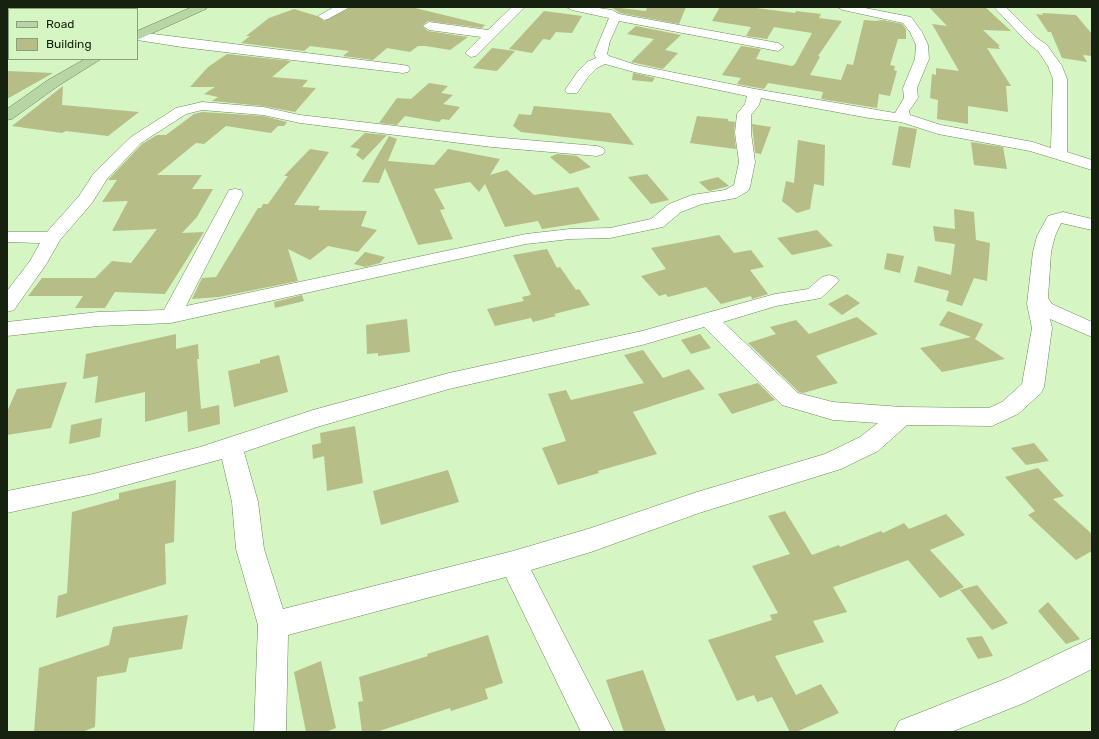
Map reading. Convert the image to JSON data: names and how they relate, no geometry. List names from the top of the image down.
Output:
{
  "legend": ["Road", "Building"]
}
